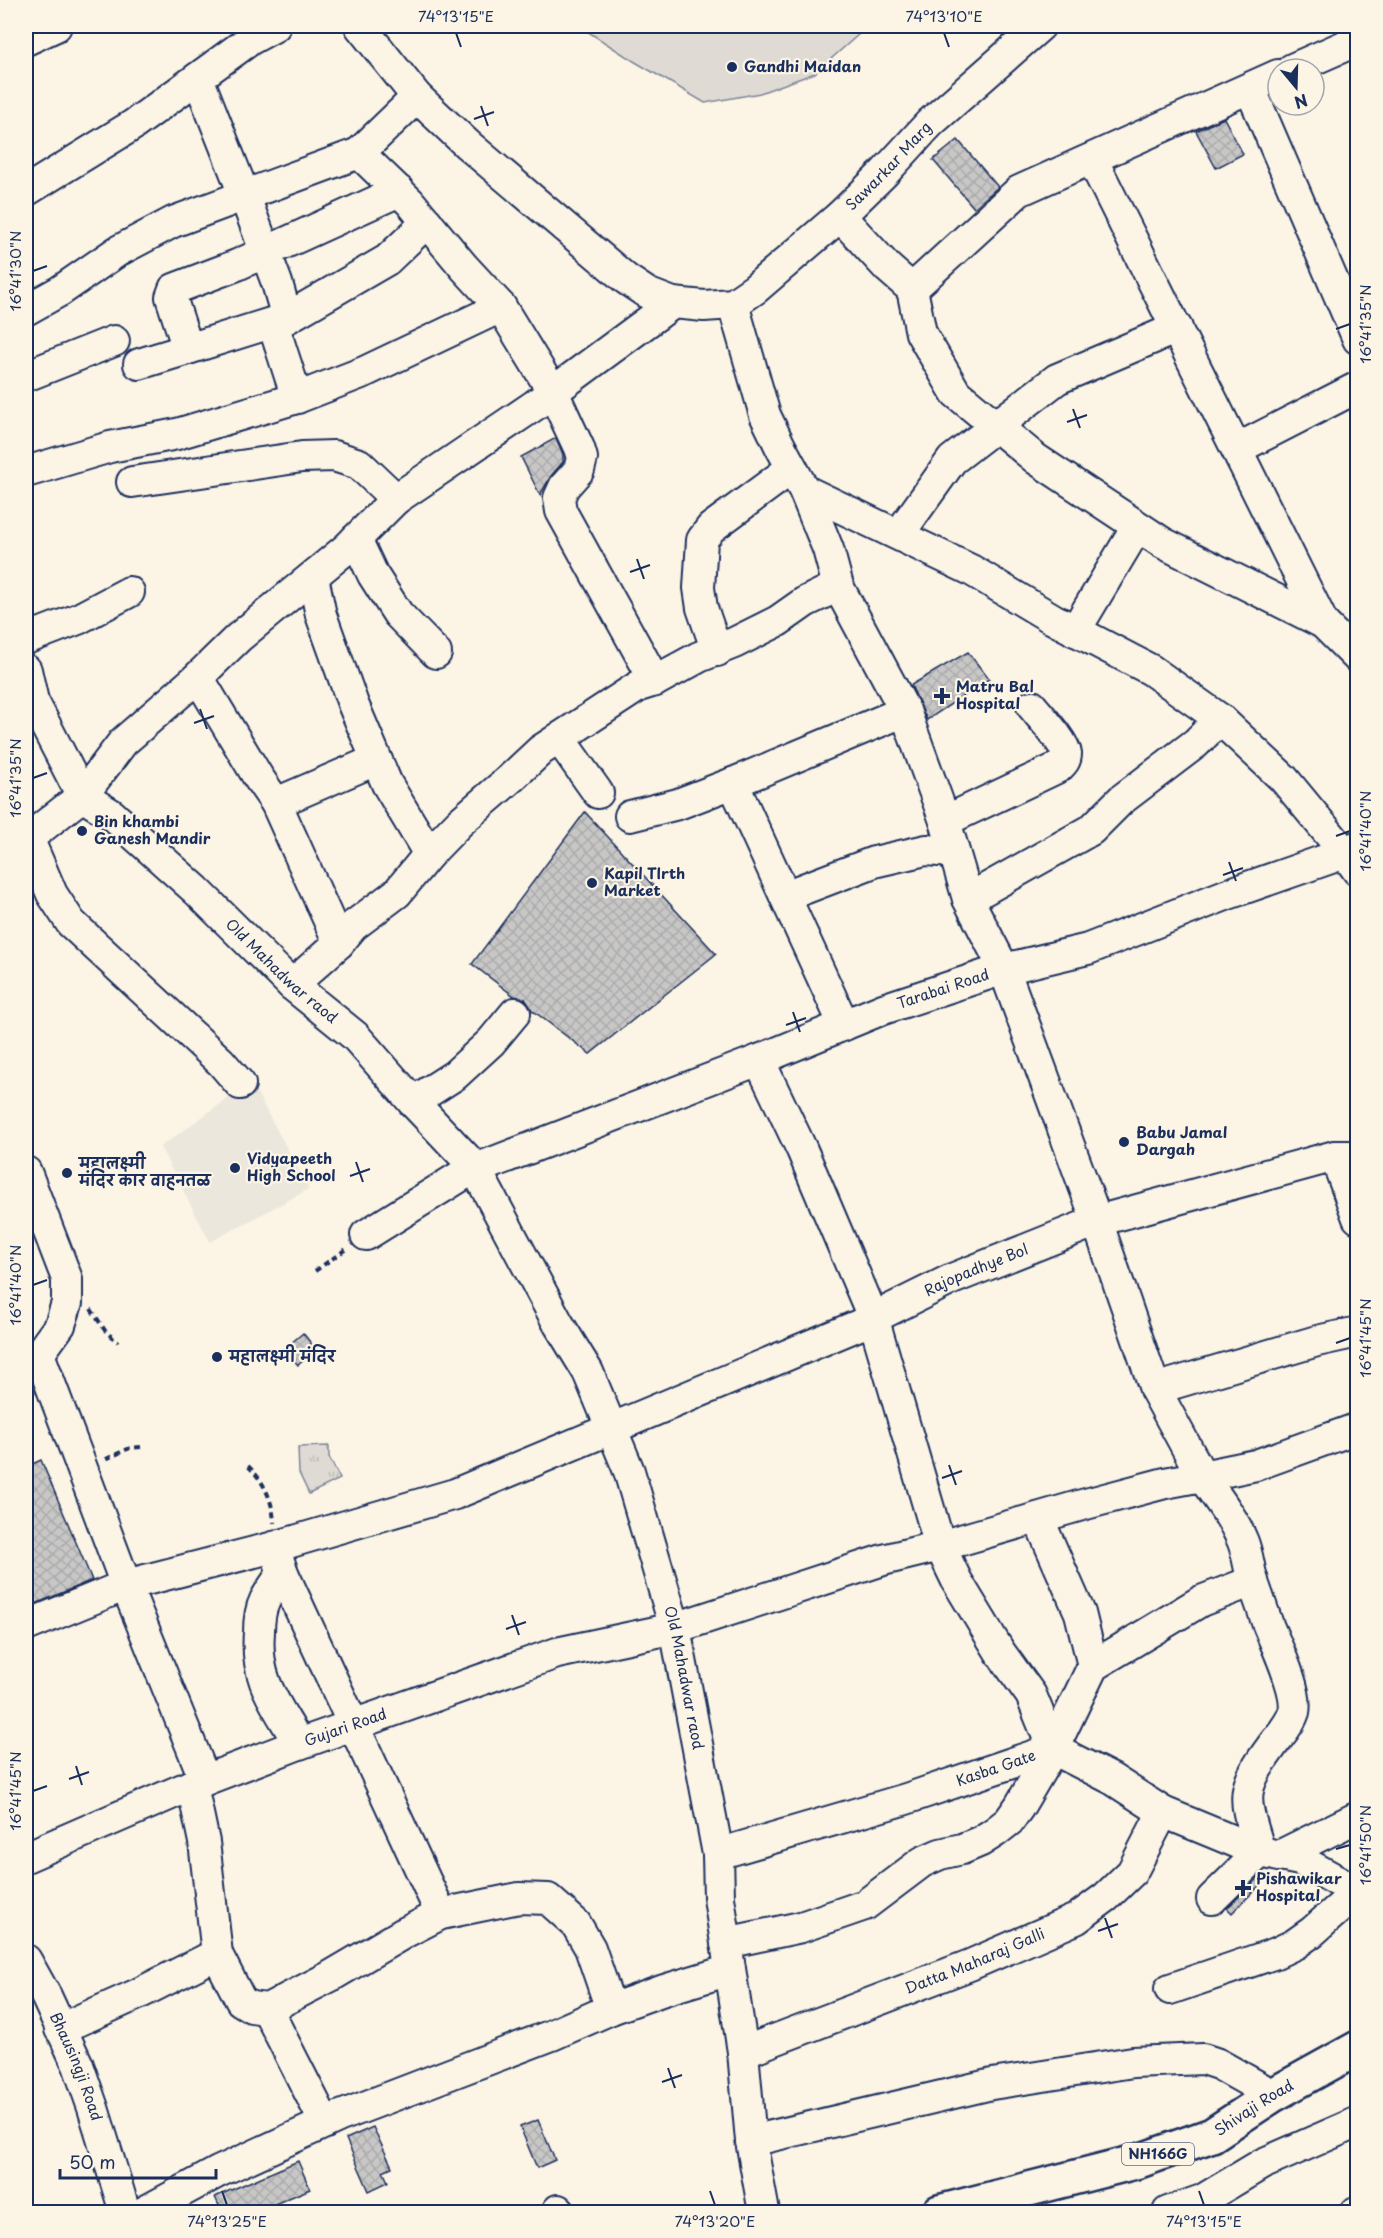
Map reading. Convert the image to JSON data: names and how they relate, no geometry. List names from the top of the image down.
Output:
{
  "streets": {
    "highway": ["Shivaji Road", "NH166G"],
    "street": [
      "Sawarkar Marg",
      "Old Mahadwar raod",
      "Tarabai Road",
      "Rajopadhye Bol",
      "Gujari Road",
      "Kasba Gate",
      "Datta Maharaj Galli",
      "Bhausingji Road"
    ]
  },
  "crossings": [
    ["Old Mahadwar raod", "Tarabai Road"],
    ["Old Mahadwar raod", "Rajopadhye Bol"],
    ["Old Mahadwar raod", "Gujari Road"],
    ["Old Mahadwar raod", "Kasba Gate"],
    ["Old Mahadwar raod", "Datta Maharaj Galli"],
    ["Kasba Gate", "Datta Maharaj Galli"]
  ],
  "places": {
    "other": [
      "Gandhi Maidan",
      "Bin khambi Ganesh Mandir",
      "Kapil TIrth Market",
      "Babu Jamal Dargah",
      "Vidyapeeth High School",
      "महालक्ष्मी मंदिर कार वाहनतळ",
      "महालक्ष्मी मंदिर"
    ],
    "health": ["Matru Bal Hospital", "Pishawikar Hospital"]
  },
  "scale_bar": "50 m",
  "north": "bottom",
  "coordinates": [
    "74°13'15\"E",
    "74°13'10\"E",
    "16°41'30\"N",
    "16°41'35\"N",
    "16°41'40\"N",
    "16°41'45\"N",
    "16°41'50\"N",
    "74°13'25\"E",
    "74°13'20\"E"
  ]
}
